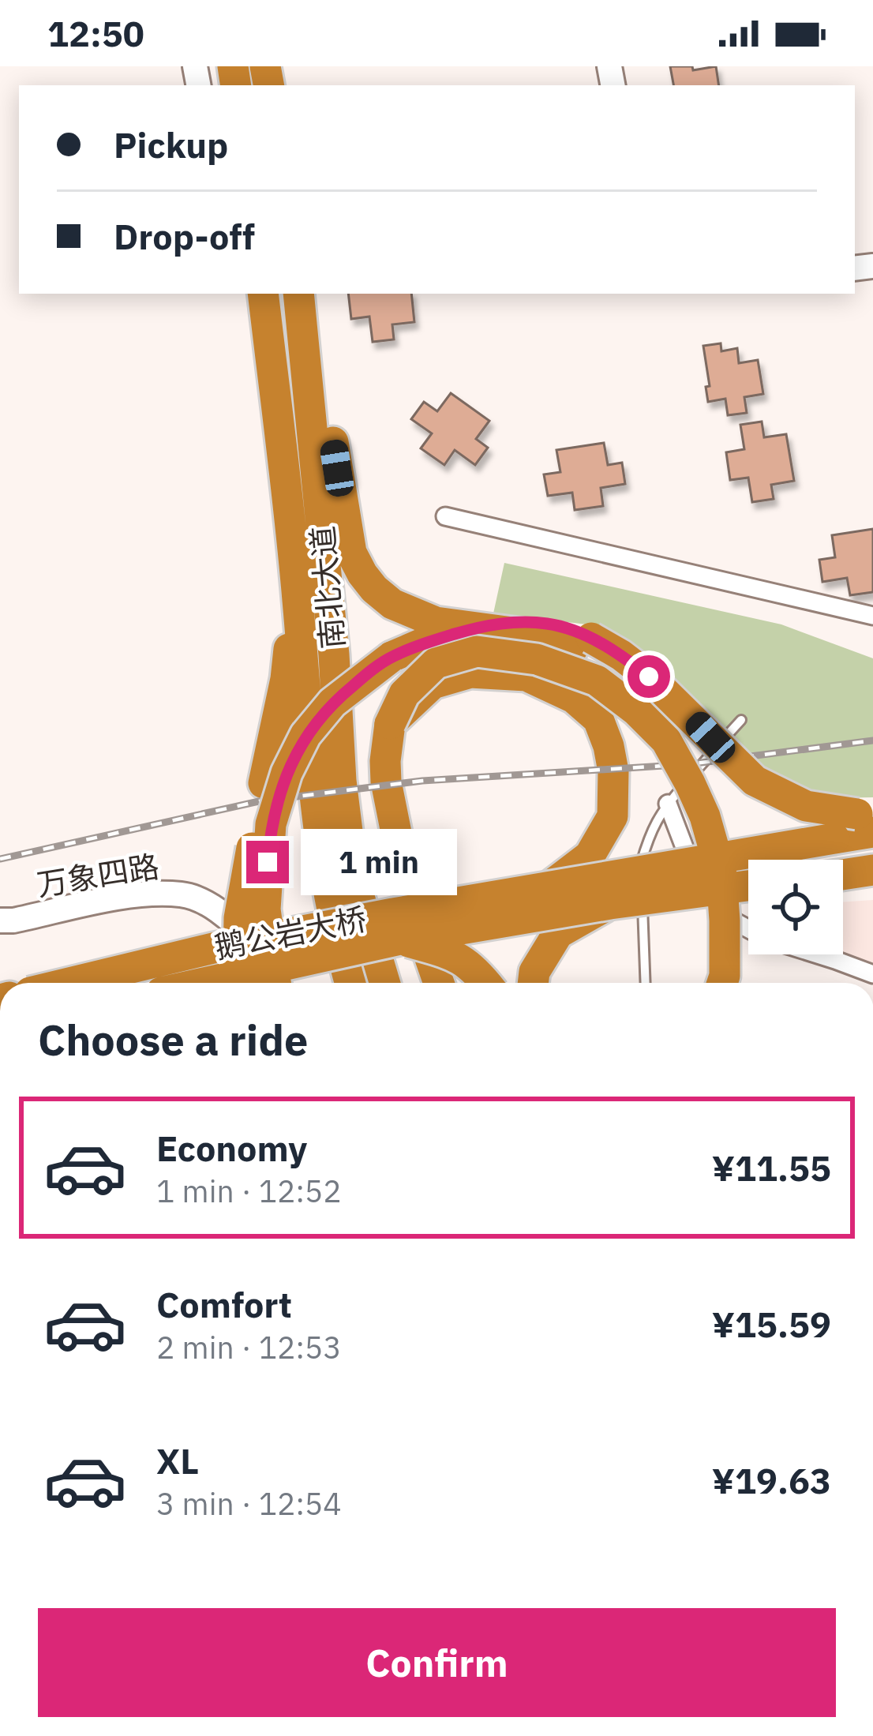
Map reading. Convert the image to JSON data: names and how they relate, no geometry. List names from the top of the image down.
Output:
{
  "streets": {
    "highway": ["南北大道", "鹅公岩大桥"],
    "street": ["万象四路"]
  },
  "page": {
    "status": "12:50",
    "banner": ["Pickup", "Drop-off"],
    "bubble": "1 min",
    "heading": "Choose a ride",
    "list": [
      {
        "name": "Economy",
        "note": "1 min · 12:52",
        "value": "¥11.55"
      },
      {
        "name": "Comfort",
        "note": "2 min · 12:53",
        "value": "¥15.59"
      },
      {
        "name": "XL",
        "note": "3 min · 12:54",
        "value": "¥19.63"
      }
    ],
    "buttons": "Confirm"
  }
}
